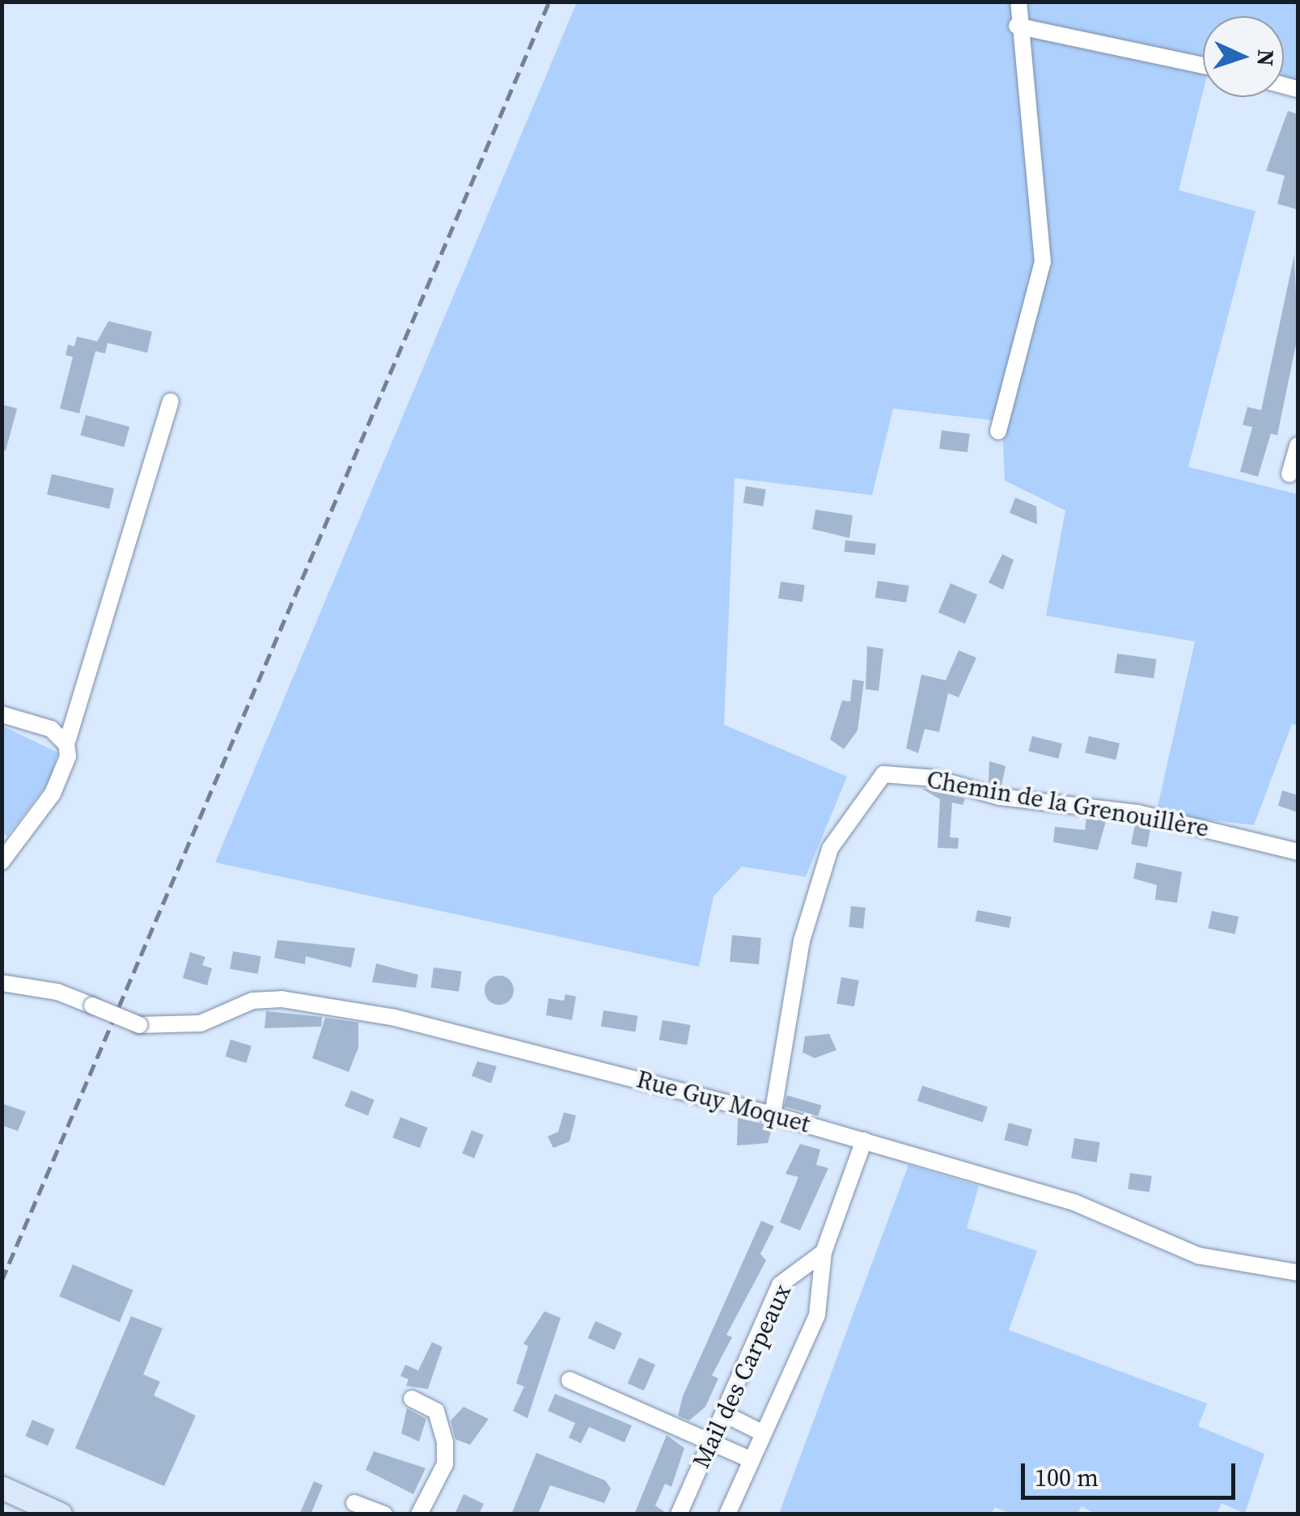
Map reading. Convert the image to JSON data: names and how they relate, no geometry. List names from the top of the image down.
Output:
{
  "streets": {
    "street": ["Chemin de la Grenouillère", "Rue Guy Moquet", "Mail des Carpeaux"]
  },
  "crossings": [
    ["Chemin de la Grenouillère", "Rue Guy Moquet"],
    ["Rue Guy Moquet", "Mail des Carpeaux"]
  ],
  "scale_bar": "100 m",
  "north": "right"
}
